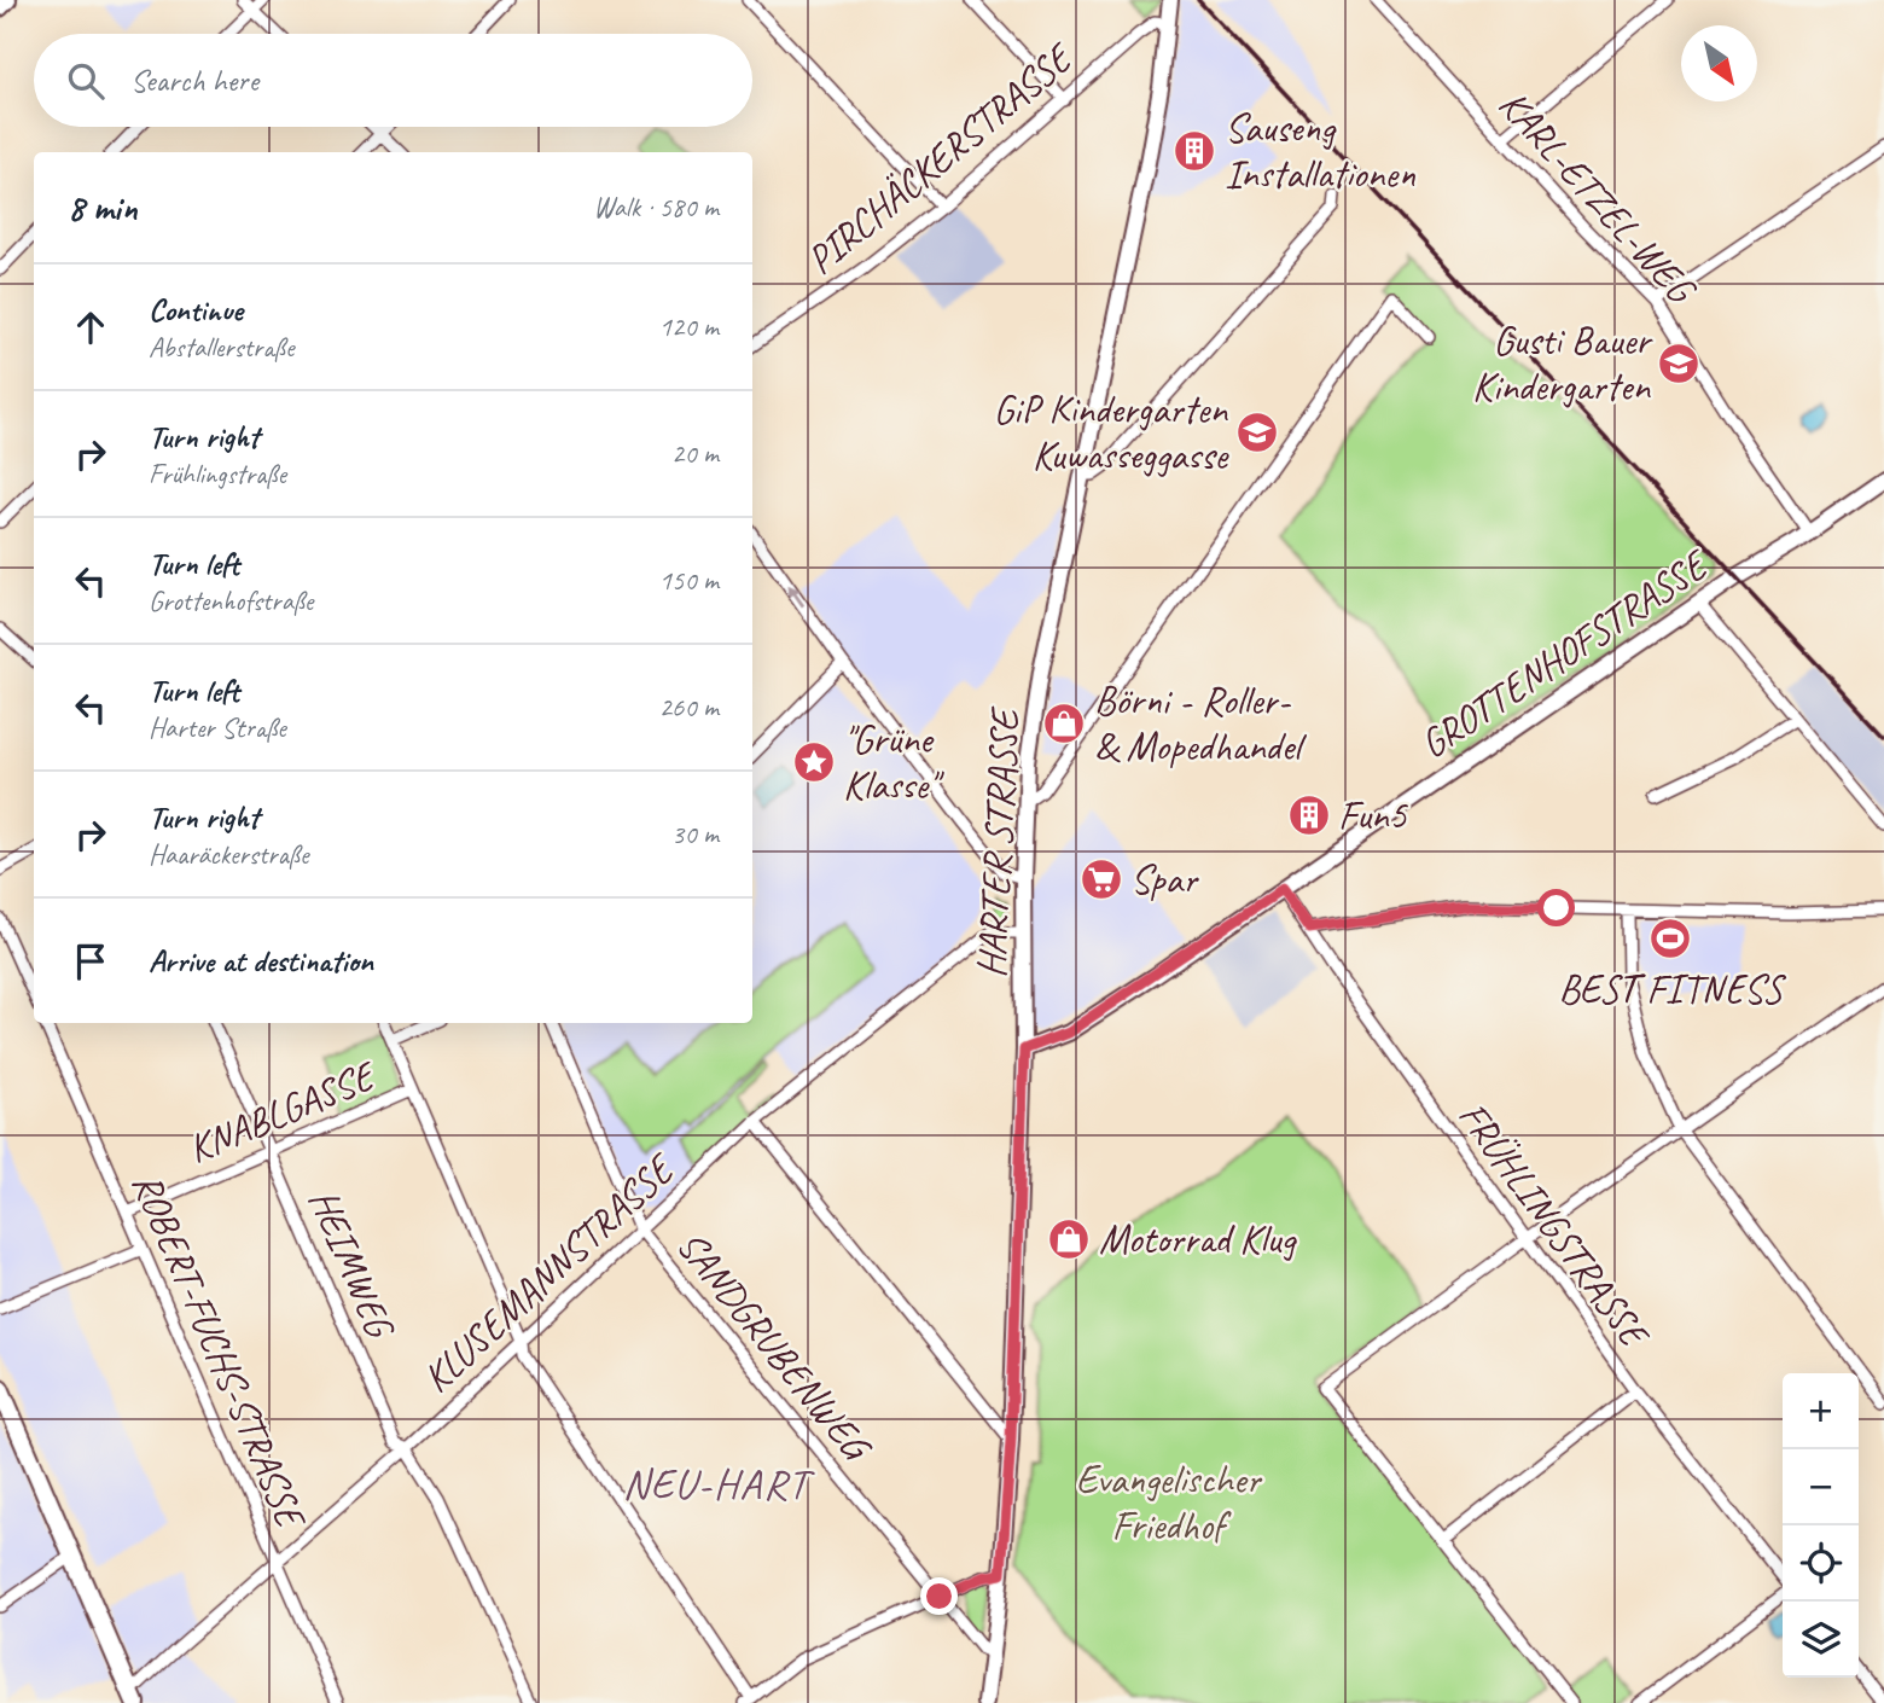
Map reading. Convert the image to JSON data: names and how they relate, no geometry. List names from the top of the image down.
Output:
{
  "streets": {
    "main road": ["GROTTENHOFSTRASSE", "HARTER STRASSE"],
    "street": [
      "PIRCHÄCKERSTRASSE",
      "KARL-ETZEL-WEG",
      "KNABLGASSE",
      "FRÜHLINGSTRASSE",
      "HEIMWEG",
      "KLUSEMANNSTRASSE",
      "SANDGRUBENWEG",
      "ROBERT-FUCHS-STRASSE"
    ]
  },
  "crossings": [
    ["PIRCHÄCKERSTRASSE", "HARTER STRASSE"],
    ["KARL-ETZEL-WEG", "GROTTENHOFSTRASSE"],
    ["GROTTENHOFSTRASSE", "HARTER STRASSE"],
    ["GROTTENHOFSTRASSE", "FRÜHLINGSTRASSE"],
    ["HARTER STRASSE", "KLUSEMANNSTRASSE"],
    ["HARTER STRASSE", "SANDGRUBENWEG"],
    ["KNABLGASSE", "HEIMWEG"],
    ["KNABLGASSE", "ROBERT-FUCHS-STRASSE"],
    ["HEIMWEG", "KLUSEMANNSTRASSE"],
    ["KLUSEMANNSTRASSE", "SANDGRUBENWEG"],
    ["KLUSEMANNSTRASSE", "ROBERT-FUCHS-STRASSE"]
  ],
  "districts": ["NEU-HART"],
  "parks": ["Evangelischer Friedhof"],
  "places": {
    "building": ["Sauseng Installationen", "Fun5"],
    "school or university": ["Gusti Bauer Kindergarten", "GiP Kindergarten Kuwasseggasse"],
    "shop": ["Börni - Roller- & Mopedhandel", "Motorrad Klug"],
    "place": ["\"Grüne Klasse\""],
    "supermarket": ["Spar"],
    "sports": ["BEST FITNESS"]
  },
  "north": "bottom right",
  "page": {
    "search": "Search here",
    "heading": ["8 min", "Walk · 580 m"],
    "list": [
      ["Continue", "Abstallerstraße", "120 m"],
      ["Turn right", "Frühlingstraße", "20 m"],
      ["Turn left", "Grottenhofstraße", "150 m"],
      ["Turn left", "Harter Straße", "260 m"],
      ["Turn right", "Haaräckerstraße", "30 m"],
      "Arrive at destination"
    ],
    "map_buttons": ["+", "−"]
  }
}
